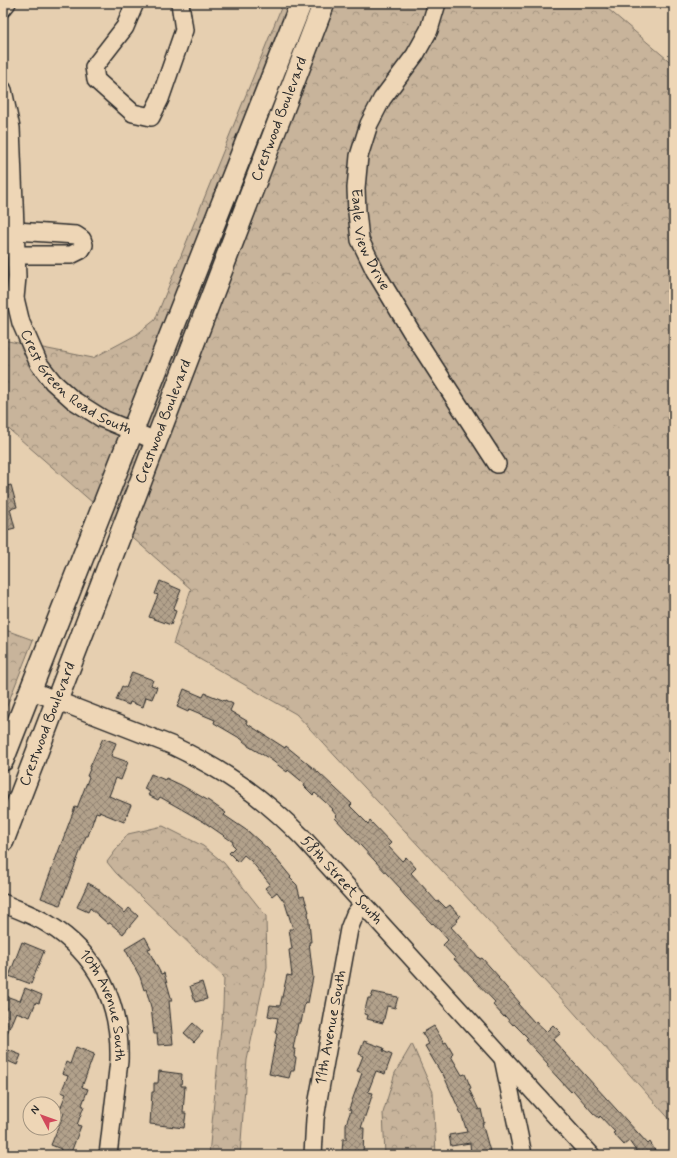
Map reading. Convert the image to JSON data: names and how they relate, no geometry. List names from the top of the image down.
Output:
{
  "streets": {
    "main road": ["Crestwood Boulevard"],
    "street": [
      "Eagle View Drive",
      "Crest Green Road South",
      "58th Street South",
      "10th Avenue South",
      "11th Avenue South"
    ]
  },
  "crossings": [
    ["Crestwood Boulevard", "Crest Green Road South"],
    ["Crestwood Boulevard", "58th Street South"],
    ["58th Street South", "11th Avenue South"]
  ],
  "north": "top left"
}
